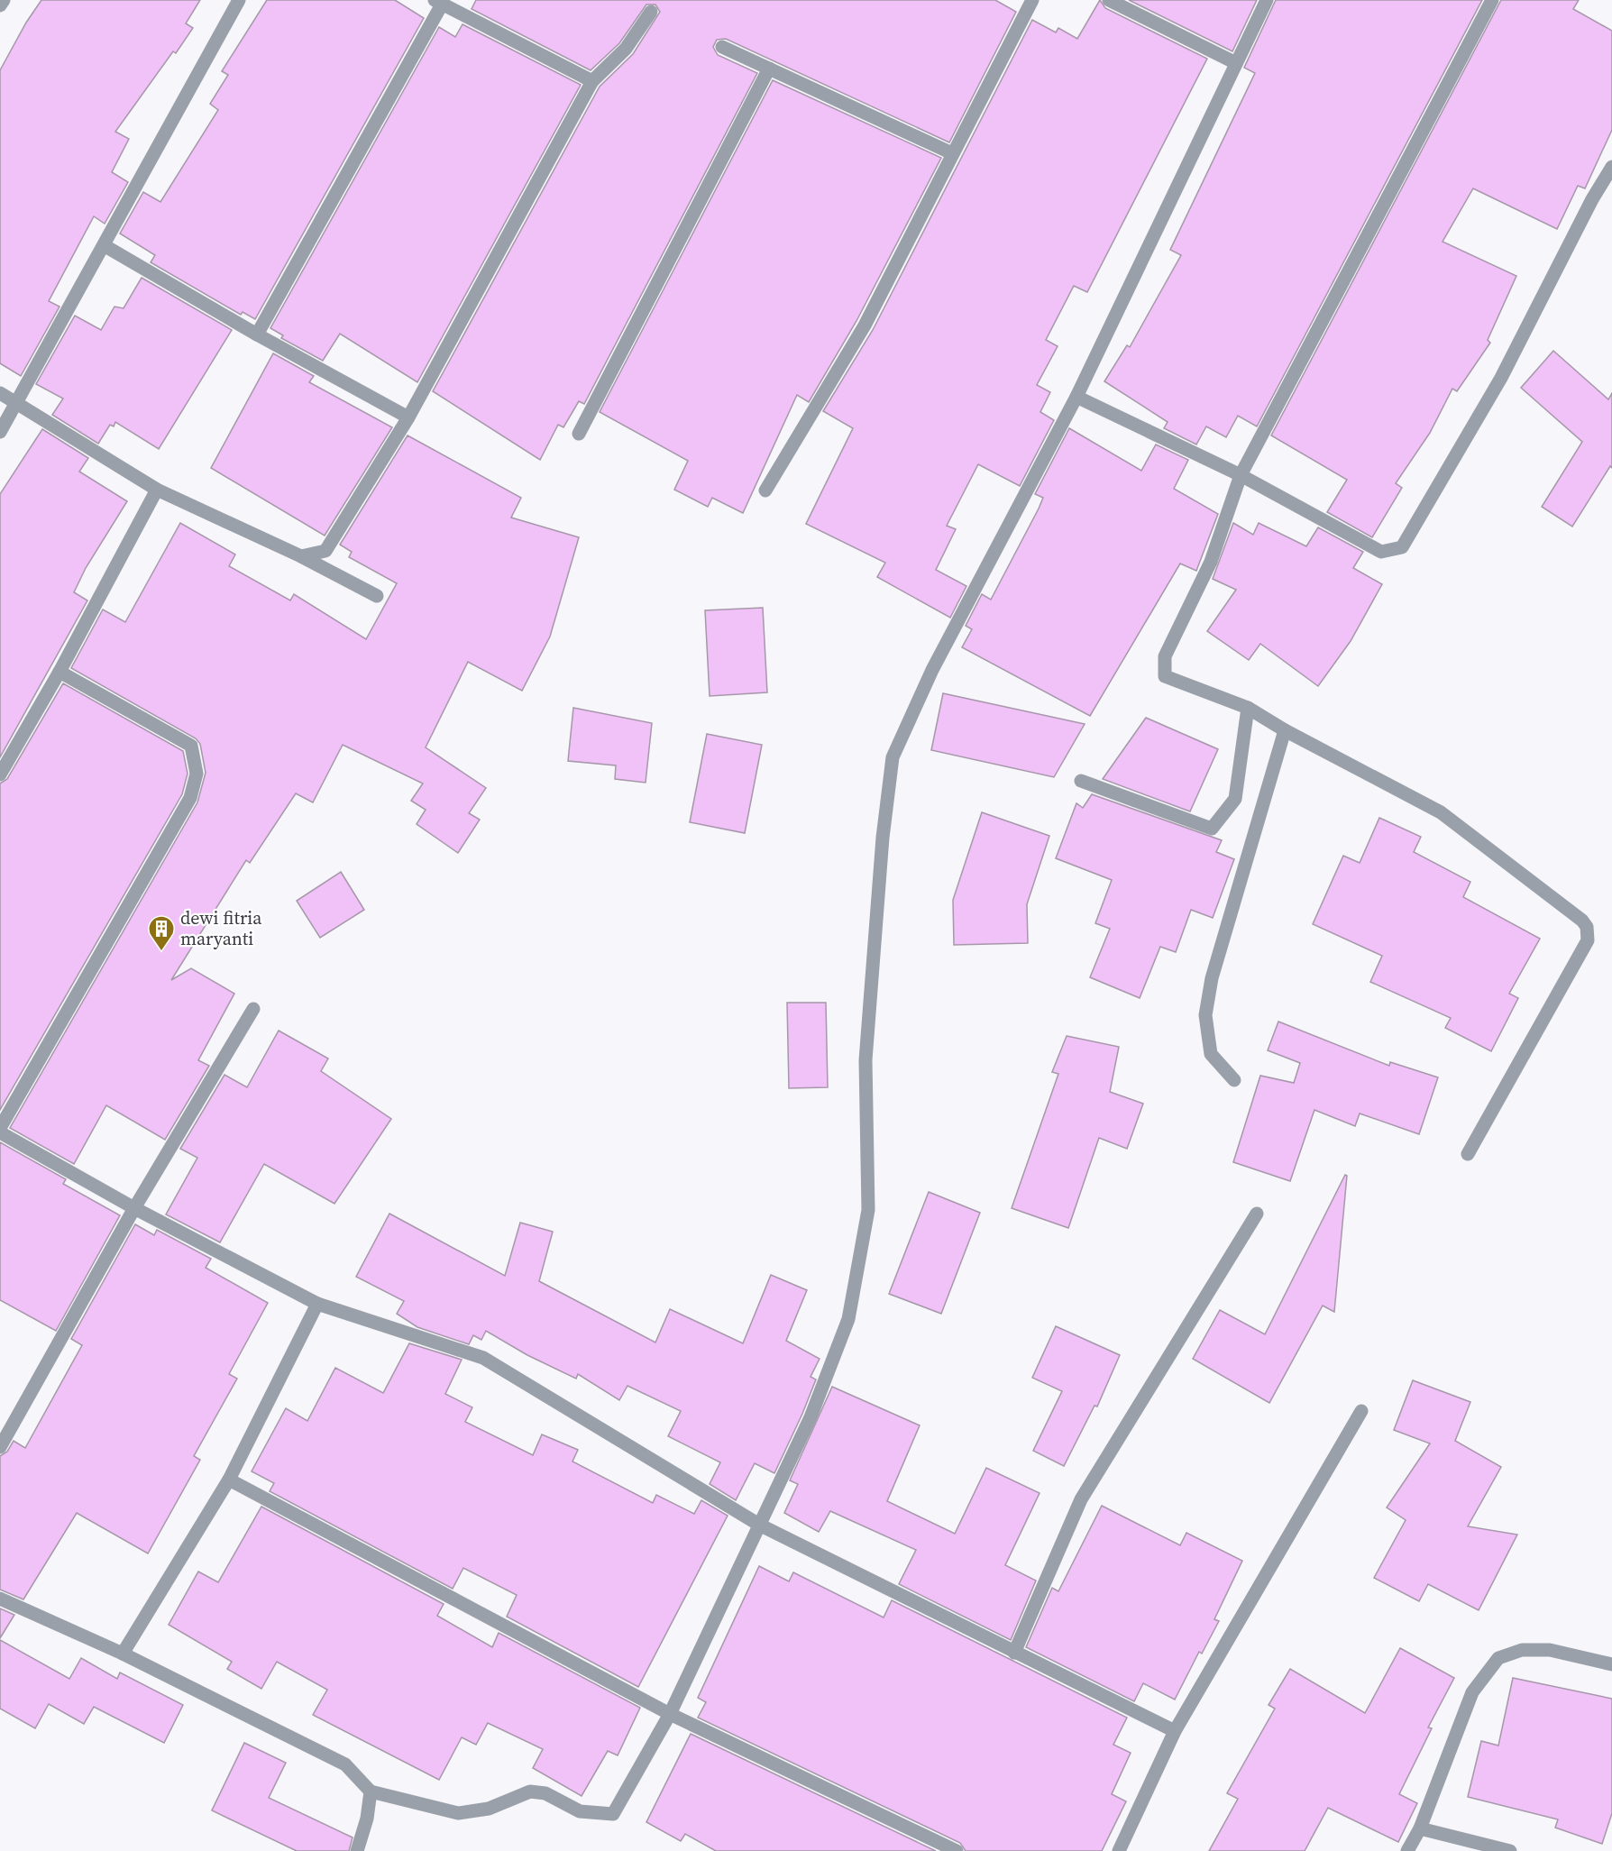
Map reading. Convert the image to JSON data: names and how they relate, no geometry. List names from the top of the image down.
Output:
{
  "places": {
    "building": ["dewi fitria maryanti"]
  }
}
